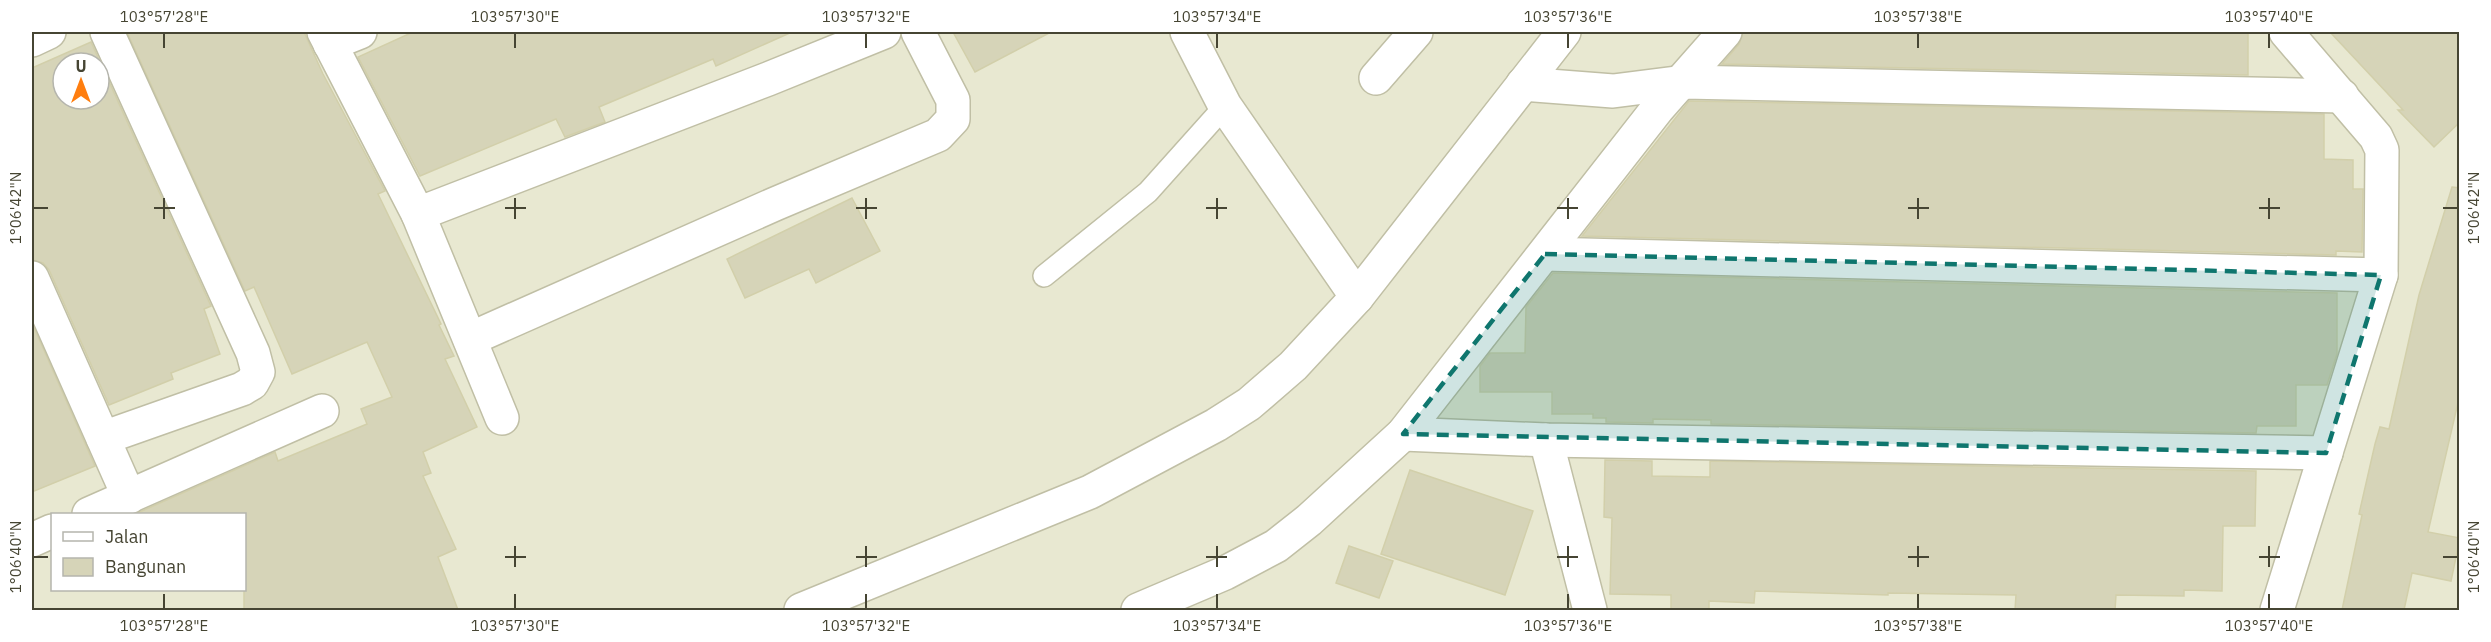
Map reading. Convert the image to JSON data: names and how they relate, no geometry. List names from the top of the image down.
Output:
{
  "legend": ["Jalan", "Bangunan"],
  "north": "top",
  "coordinates": [
    "103°57'28\"E",
    "103°57'30\"E",
    "103°57'32\"E",
    "103°57'34\"E",
    "103°57'36\"E",
    "103°57'38\"E",
    "103°57'40\"E",
    "1°06'42\"N",
    "1°06'40\"N"
  ]
}
